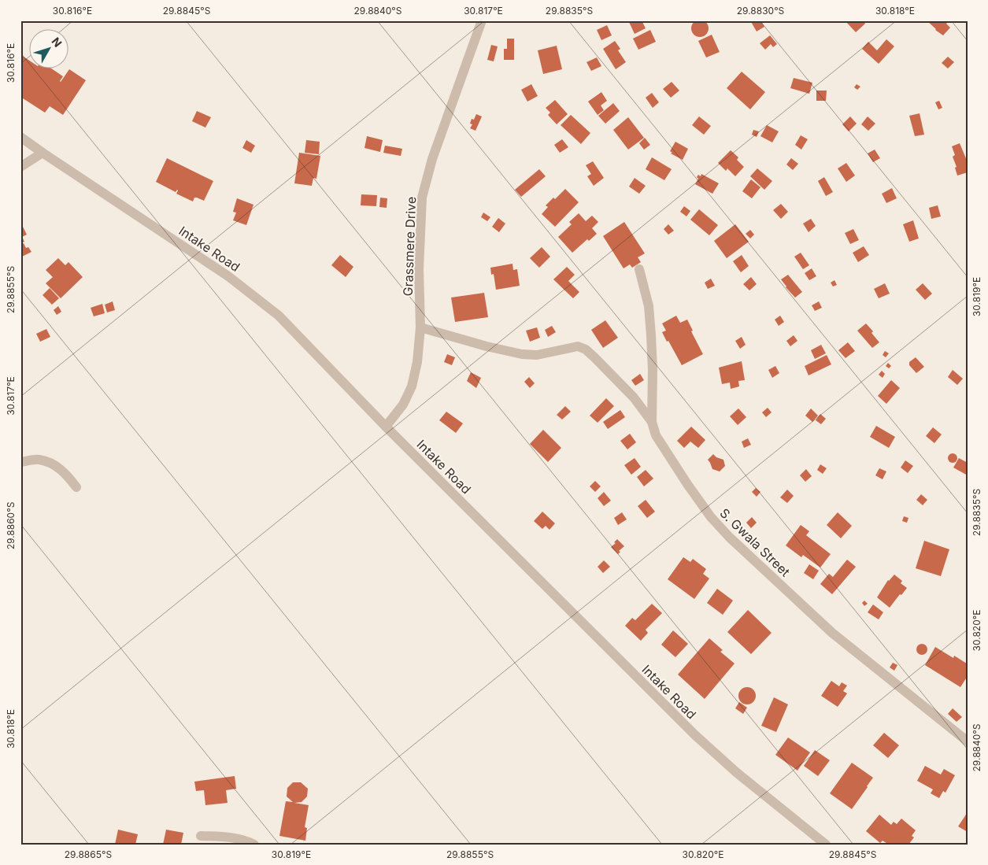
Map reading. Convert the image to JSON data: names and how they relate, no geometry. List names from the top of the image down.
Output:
{
  "streets": {
    "street": ["Grassmere Drive", "Intake Road", "S. Gwala Street"]
  },
  "crossings": [
    ["Grassmere Drive", "Intake Road"]
  ],
  "north": "top right",
  "coordinates": [
    "30.816°E",
    "29.8845°S",
    "29.8840°S",
    "30.817°E",
    "29.8835°S",
    "29.8830°S",
    "30.818°E",
    "29.8855°S",
    "30.819°E",
    "29.8860°S",
    "30.820°E",
    "29.8865°S"
  ]
}
